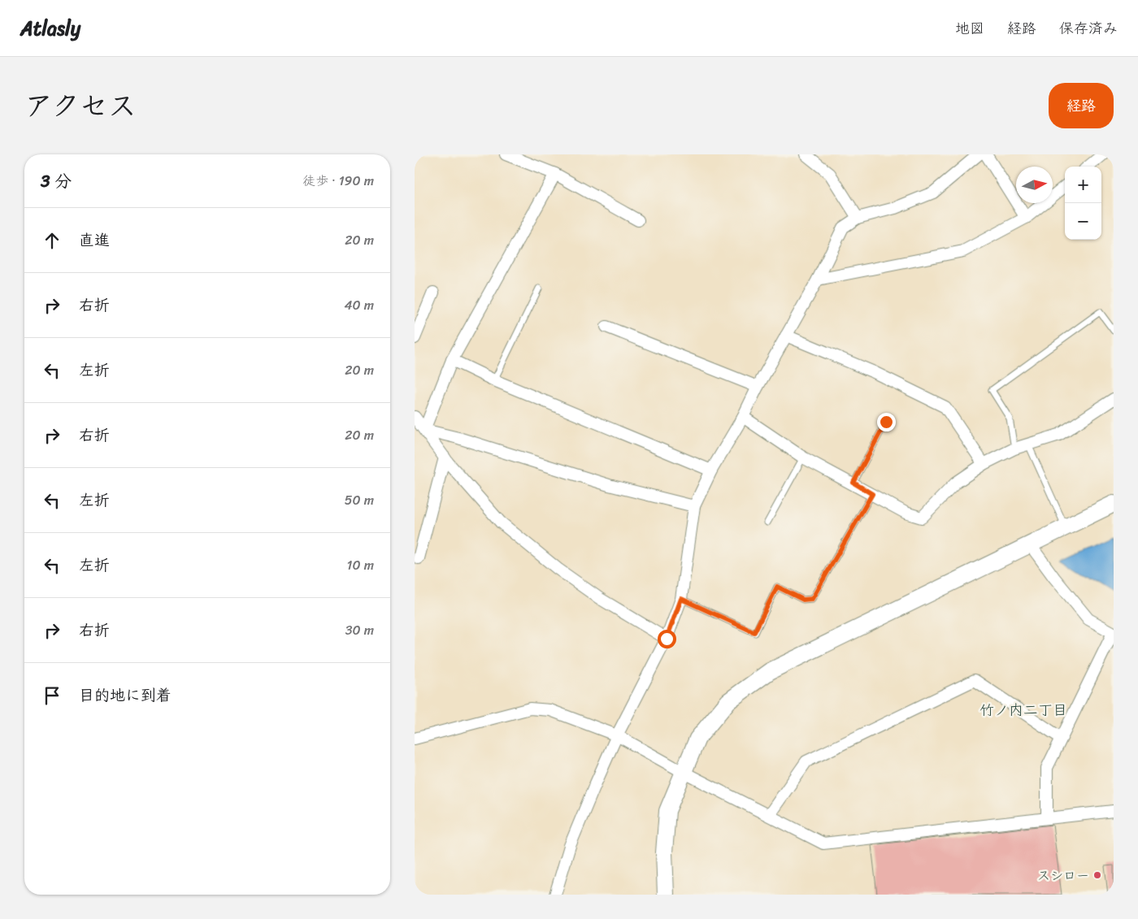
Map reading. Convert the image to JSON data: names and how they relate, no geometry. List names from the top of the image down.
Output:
{
  "districts": ["竹ノ内二丁目"],
  "places": ["スシロー"],
  "north": "right",
  "page": {
    "header": "Atlasly",
    "nav": ["地図", "経路", "保存済み"],
    "title": "アクセス",
    "buttons": "経路",
    "heading": ["3 分", "徒歩 · 190 m"],
    "map_buttons": ["+", "−"],
    "list": [
      ["直進", "20 m"],
      ["右折", "40 m"],
      ["左折", "20 m"],
      ["右折", "20 m"],
      ["左折", "50 m"],
      ["左折", "10 m"],
      ["右折", "30 m"],
      "目的地に到着"
    ]
  }
}
